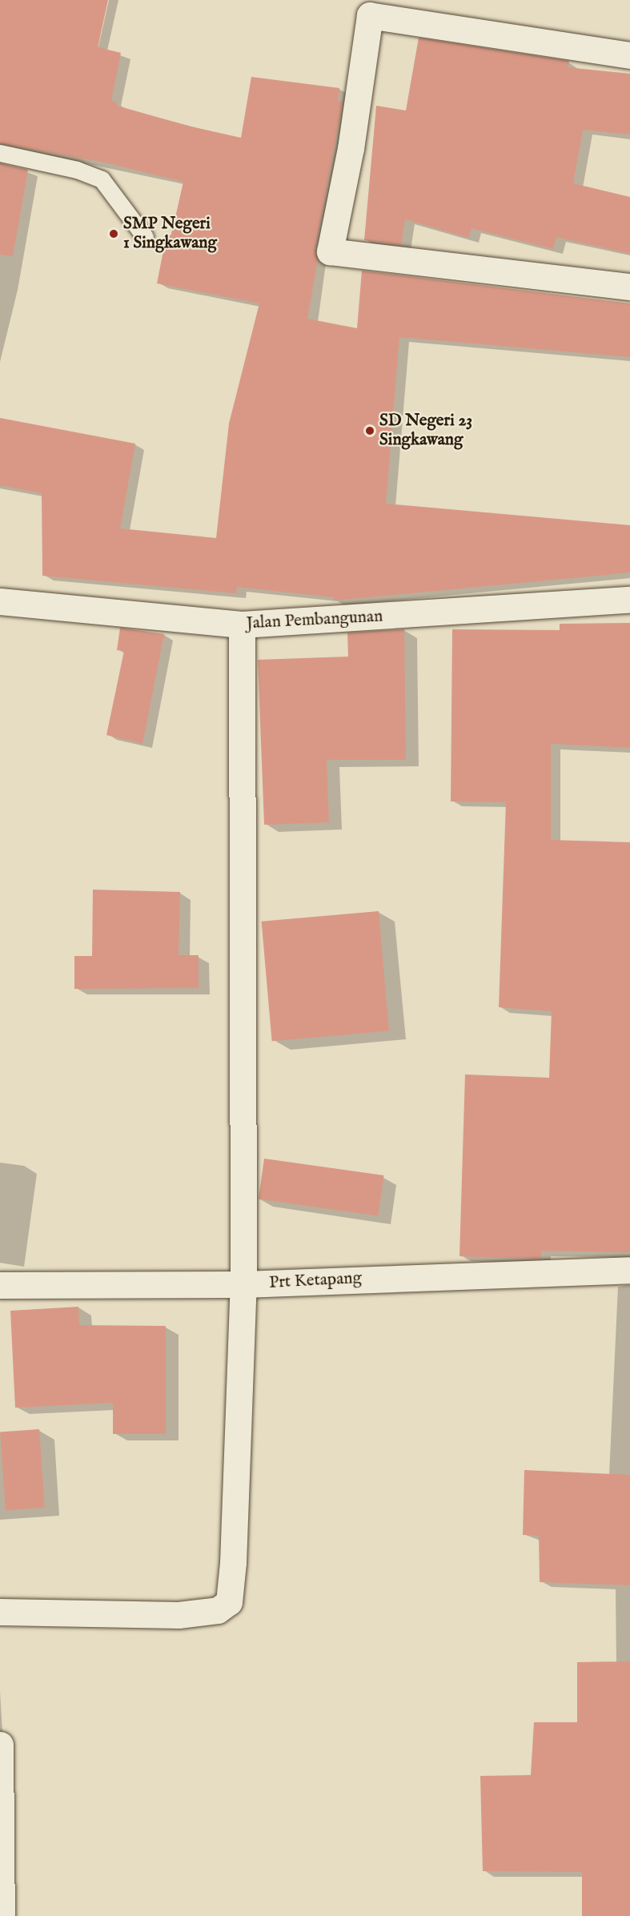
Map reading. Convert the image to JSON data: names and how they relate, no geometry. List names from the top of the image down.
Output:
{
  "streets": {
    "street": ["Jalan Pembangunan", "Prt Ketapang"]
  },
  "places": ["SMP Negeri 1 Singkawang", "SD Negeri 23 Singkawang"]
}
